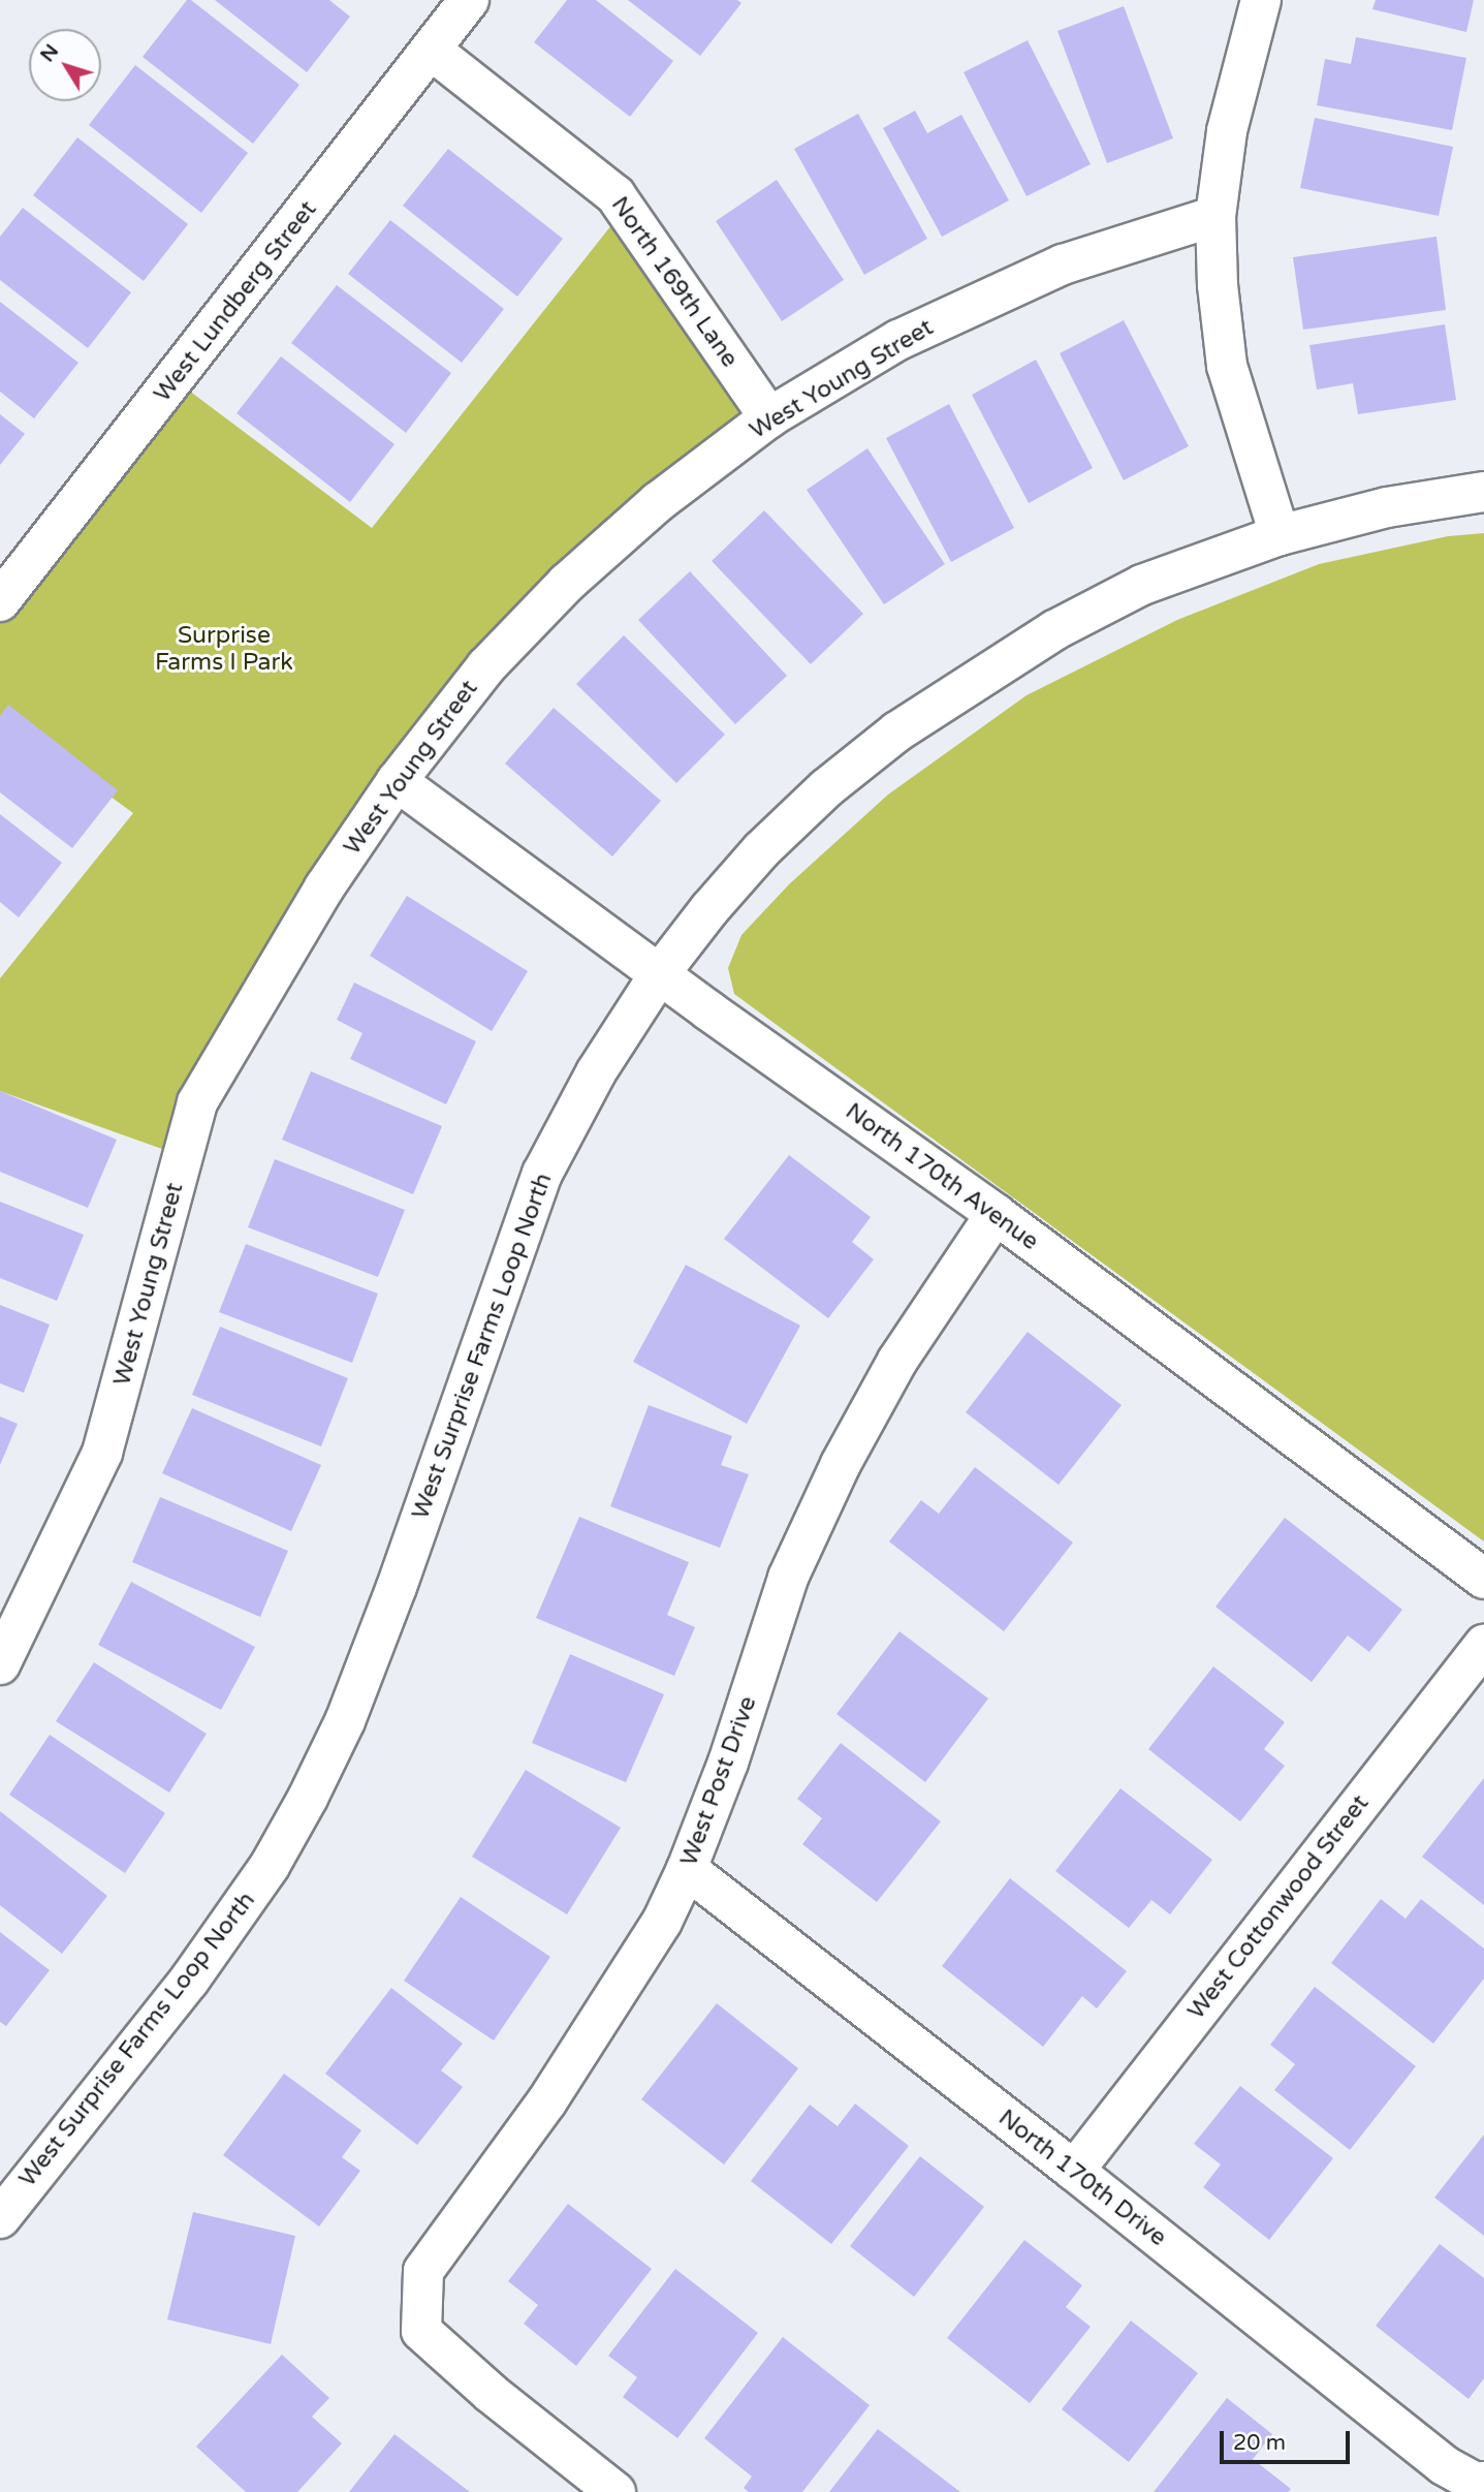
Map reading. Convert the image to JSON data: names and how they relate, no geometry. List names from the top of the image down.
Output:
{
  "streets": {
    "street": [
      "North 169th Lane",
      "West Lundberg Street",
      "West Young Street",
      "North 170th Avenue",
      "West Surprise Farms Loop North",
      "West Post Drive",
      "West Cottonwood Street",
      "North 170th Drive"
    ]
  },
  "crossings": [
    ["North 169th Lane", "West Lundberg Street"],
    ["North 169th Lane", "West Young Street"],
    ["West Young Street", "North 170th Avenue"],
    ["North 170th Avenue", "West Surprise Farms Loop North"],
    ["North 170th Avenue", "West Post Drive"],
    ["West Post Drive", "North 170th Drive"],
    ["West Cottonwood Street", "North 170th Drive"]
  ],
  "parks": ["Surprise Farms I Park"],
  "scale_bar": "20 m",
  "north": "top left"
}
